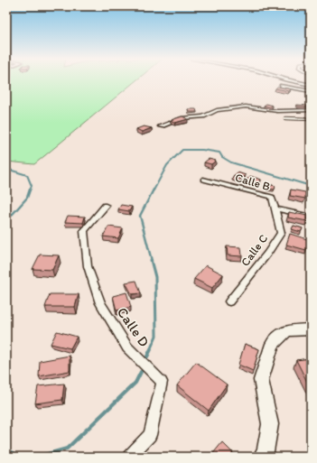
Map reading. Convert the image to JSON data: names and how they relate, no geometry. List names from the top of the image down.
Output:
{
  "streets": {
    "street": ["Calle B", "Calle C", "Calle D"]
  },
  "crossings": [
    ["Calle B", "Calle C"]
  ]
}
